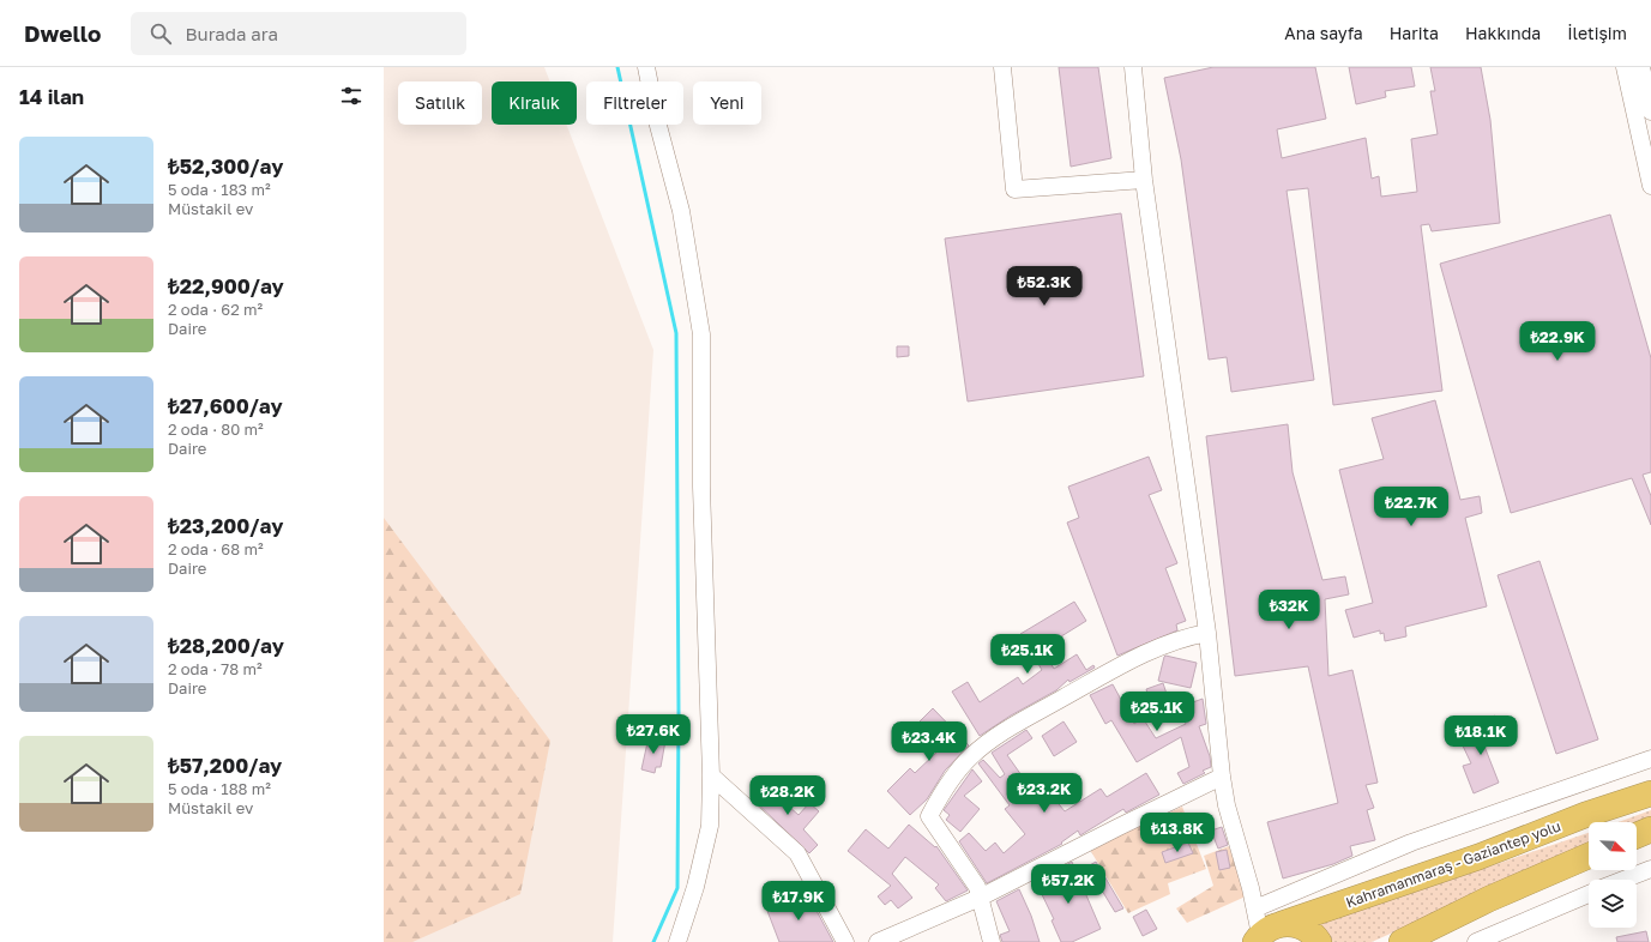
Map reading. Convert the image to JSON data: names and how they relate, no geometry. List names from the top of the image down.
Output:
{
  "streets": {
    "highway": ["Kahramanmaraş - Gaziantep yolu"]
  },
  "north": "bottom right",
  "page": {
    "header": "Dwello",
    "search": "Burada ara",
    "nav": [
      "Ana sayfa",
      "Harita",
      "Hakkında",
      "İletişim"
    ],
    "heading": "14 ilan",
    "chip": [
      "Satılık",
      "Kiralık",
      "Filtreler",
      "Yeni"
    ],
    "list": [
      {
        "name": "₺52,300/ay",
        "note": "5 oda · 183 m² · Müstakil ev"
      },
      {
        "name": "₺22,900/ay",
        "note": "2 oda · 62 m² · Daire"
      },
      {
        "name": "₺27,600/ay",
        "note": "2 oda · 80 m² · Daire"
      },
      {
        "name": "₺23,200/ay",
        "note": "2 oda · 68 m² · Daire"
      },
      {
        "name": "₺28,200/ay",
        "note": "2 oda · 78 m² · Daire"
      },
      {
        "name": "₺57,200/ay",
        "note": "5 oda · 188 m² · Müstakil ev"
      }
    ],
    "price": [
      "₺52.3K",
      "₺22.9K",
      "₺22.7K",
      "₺32K",
      "₺25.1K",
      "₺25.1K",
      "₺27.6K",
      "₺18.1K",
      "₺23.4K",
      "₺23.2K",
      "₺28.2K",
      "₺13.8K",
      "₺57.2K",
      "₺17.9K"
    ]
  }
}
